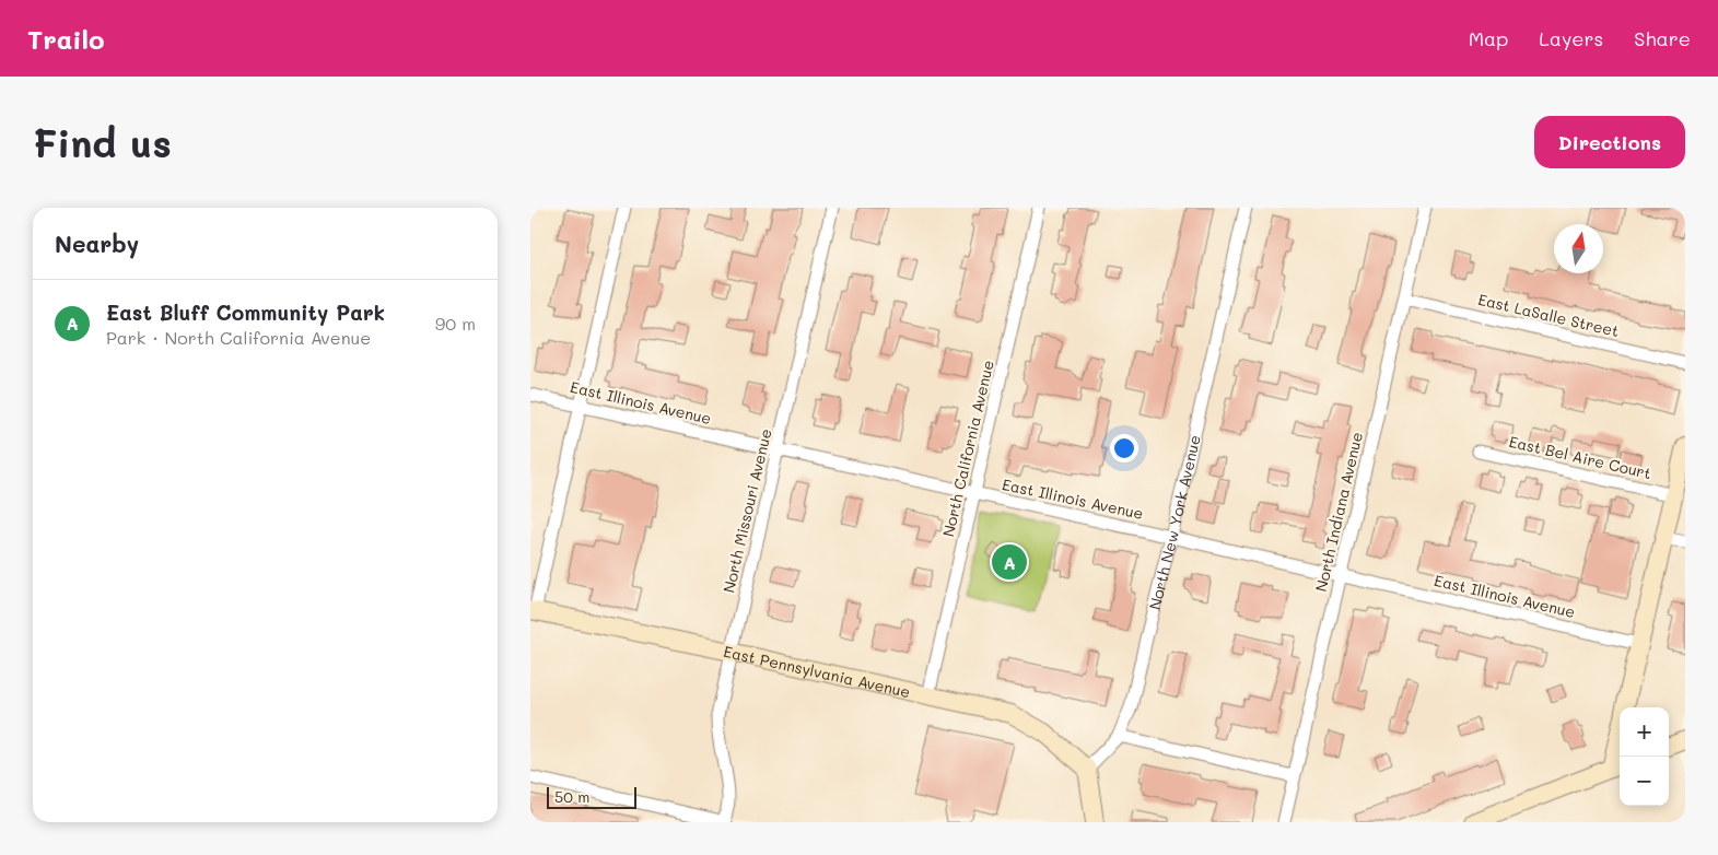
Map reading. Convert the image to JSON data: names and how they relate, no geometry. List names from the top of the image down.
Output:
{
  "streets": {
    "street": [
      "East LaSalle Street",
      "East Illinois Avenue",
      "North California Avenue",
      "East Bel Aire Court",
      "North Missouri Avenue",
      "North Indiana Avenue",
      "North New York Avenue",
      "East Pennsylvania Avenue"
    ]
  },
  "crossings": [
    ["East LaSalle Street", "North Indiana Avenue"],
    ["East Illinois Avenue", "North California Avenue"],
    ["East Illinois Avenue", "North Missouri Avenue"],
    ["East Illinois Avenue", "North Indiana Avenue"],
    ["East Illinois Avenue", "North New York Avenue"],
    ["North California Avenue", "East Pennsylvania Avenue"],
    ["North Missouri Avenue", "East Pennsylvania Avenue"],
    ["North New York Avenue", "East Pennsylvania Avenue"]
  ],
  "scale_bar": "50 m",
  "north": "top",
  "page": {
    "header": "Trailo",
    "nav": ["Map", "Layers", "Share"],
    "buttons": "Directions",
    "title": "Find us",
    "heading": "Nearby",
    "list": [
      {
        "mark": "A",
        "name": "East Bluff Community Park",
        "note": "Park · North California Avenue",
        "value": "90 m"
      }
    ],
    "pins": "A",
    "map_buttons": ["+", "−"],
    "scale": "50 m"
  }
}
